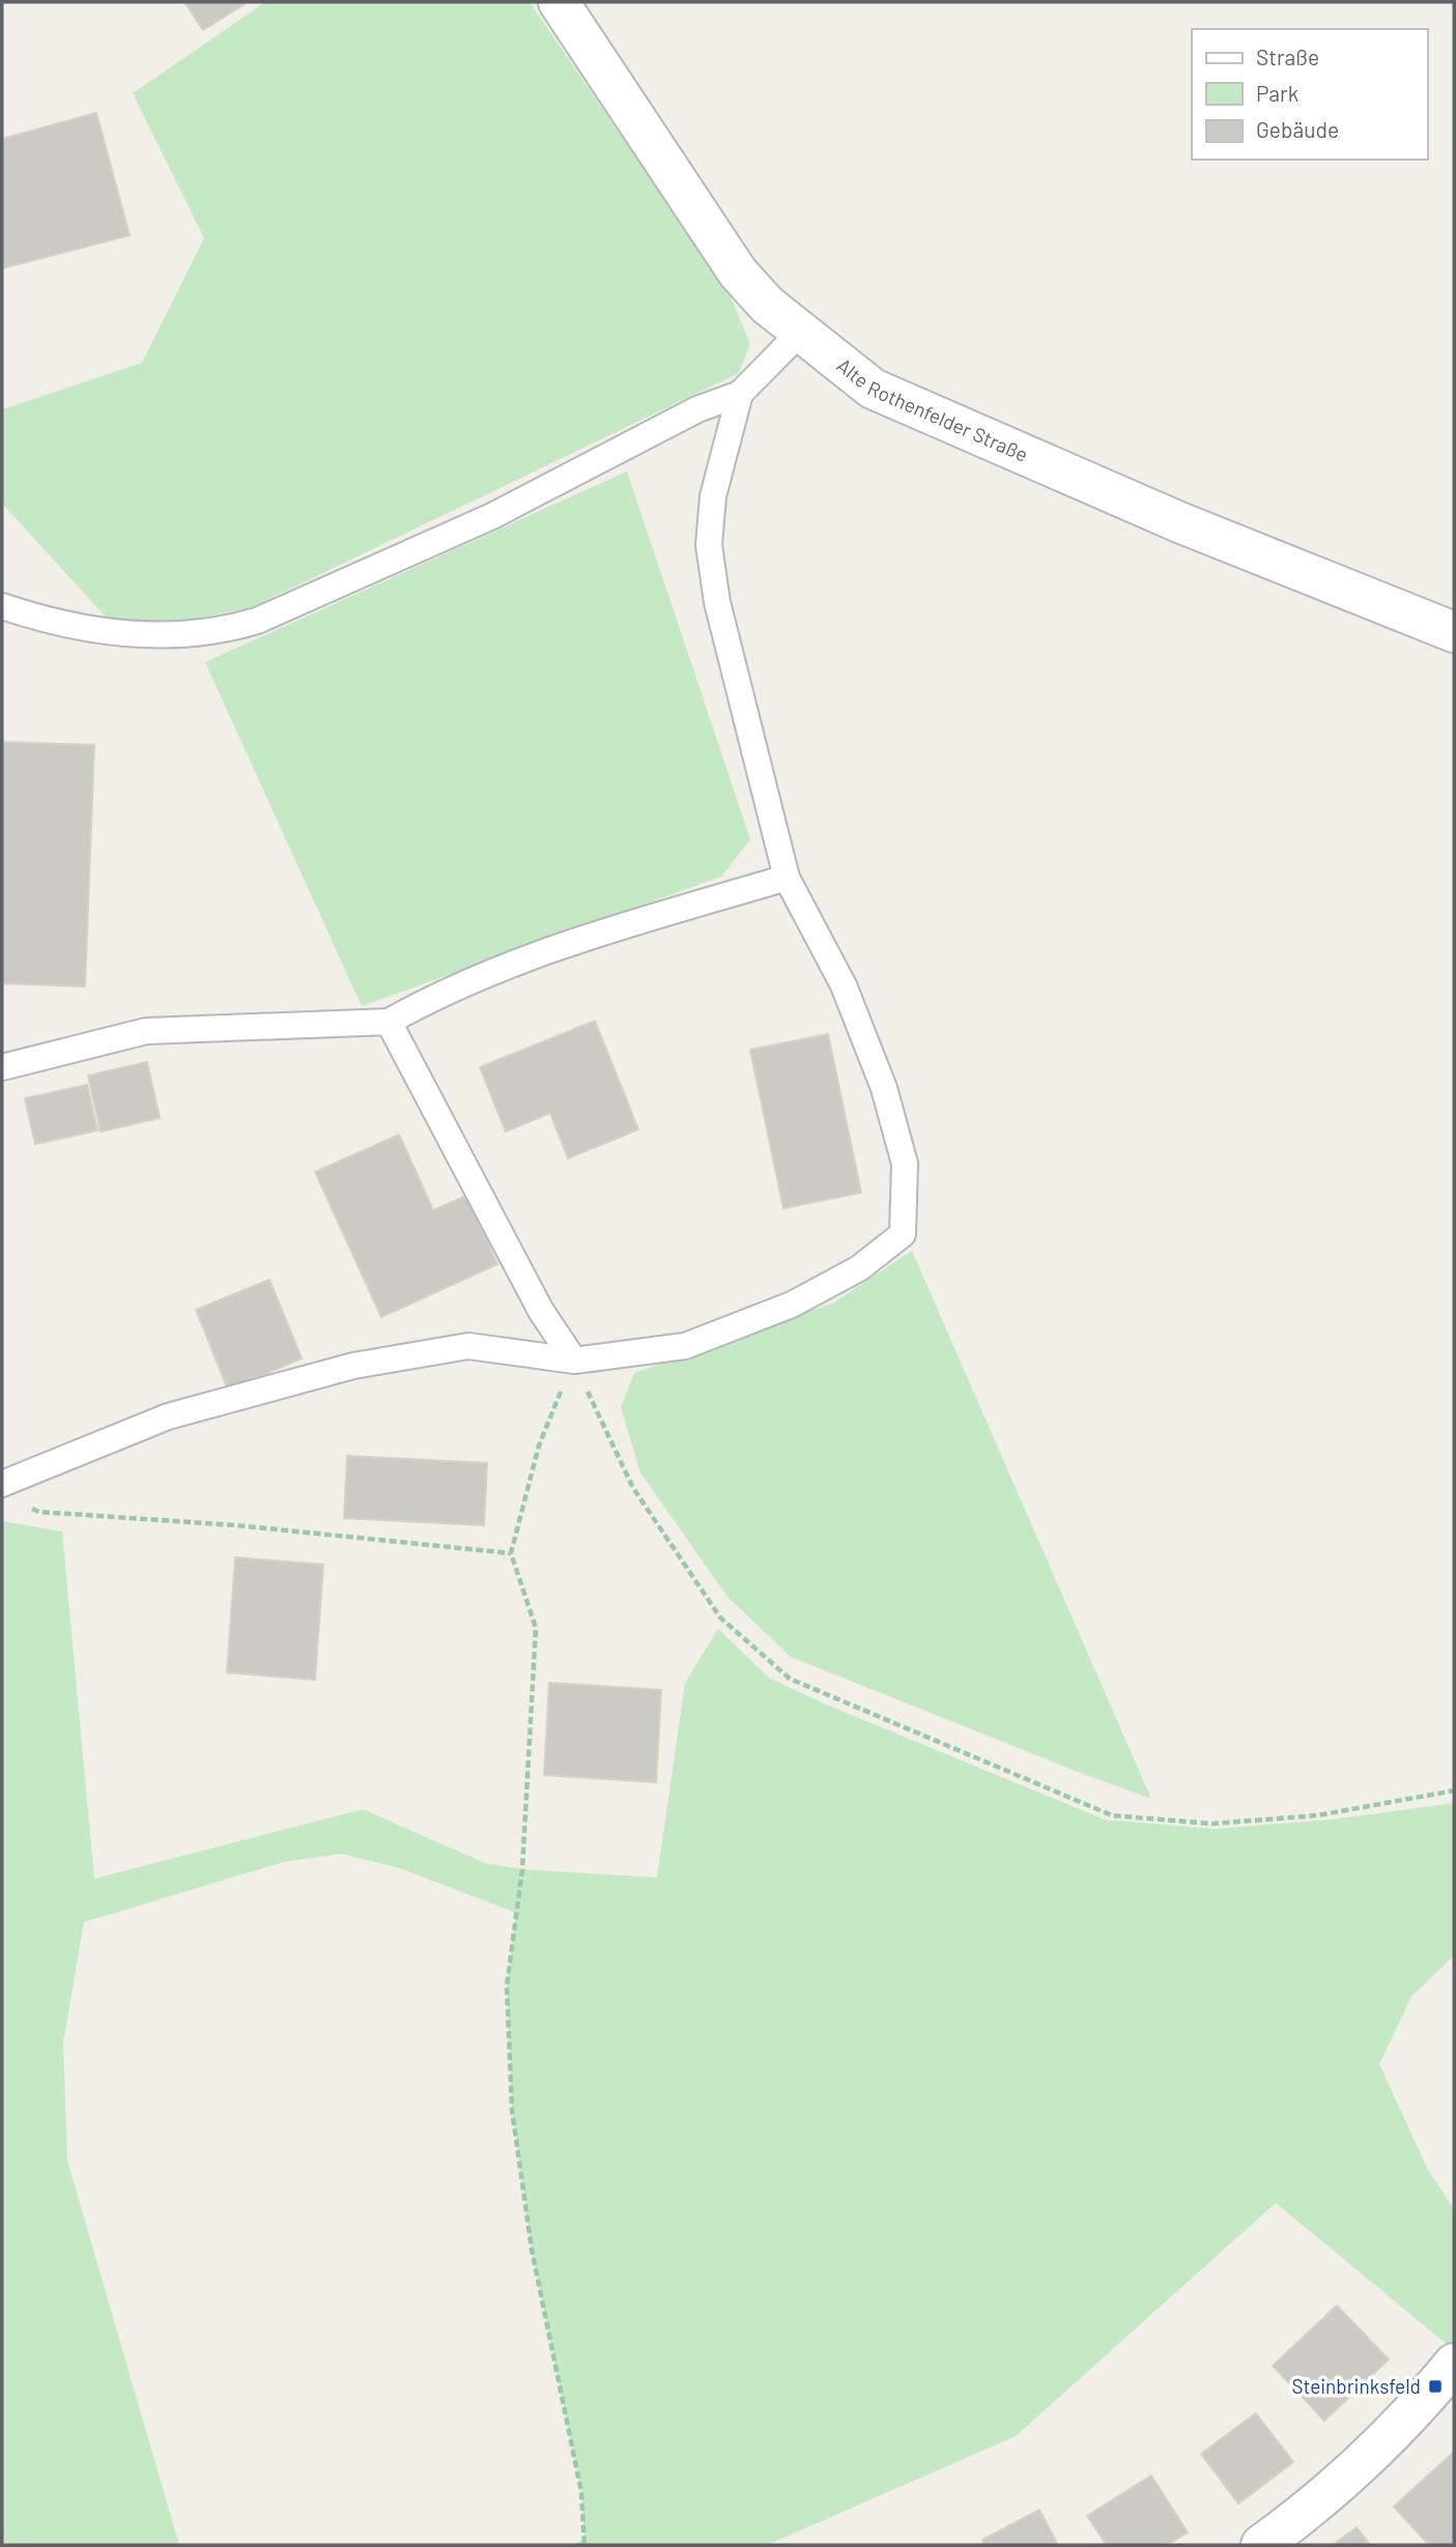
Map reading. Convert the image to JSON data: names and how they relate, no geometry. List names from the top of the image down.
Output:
{
  "streets": {
    "street": ["Alte Rothenfelder Straße"]
  },
  "places": {
    "transit": ["Steinbrinksfeld"]
  },
  "legend": ["Straße", "Park", "Gebäude"]
}
